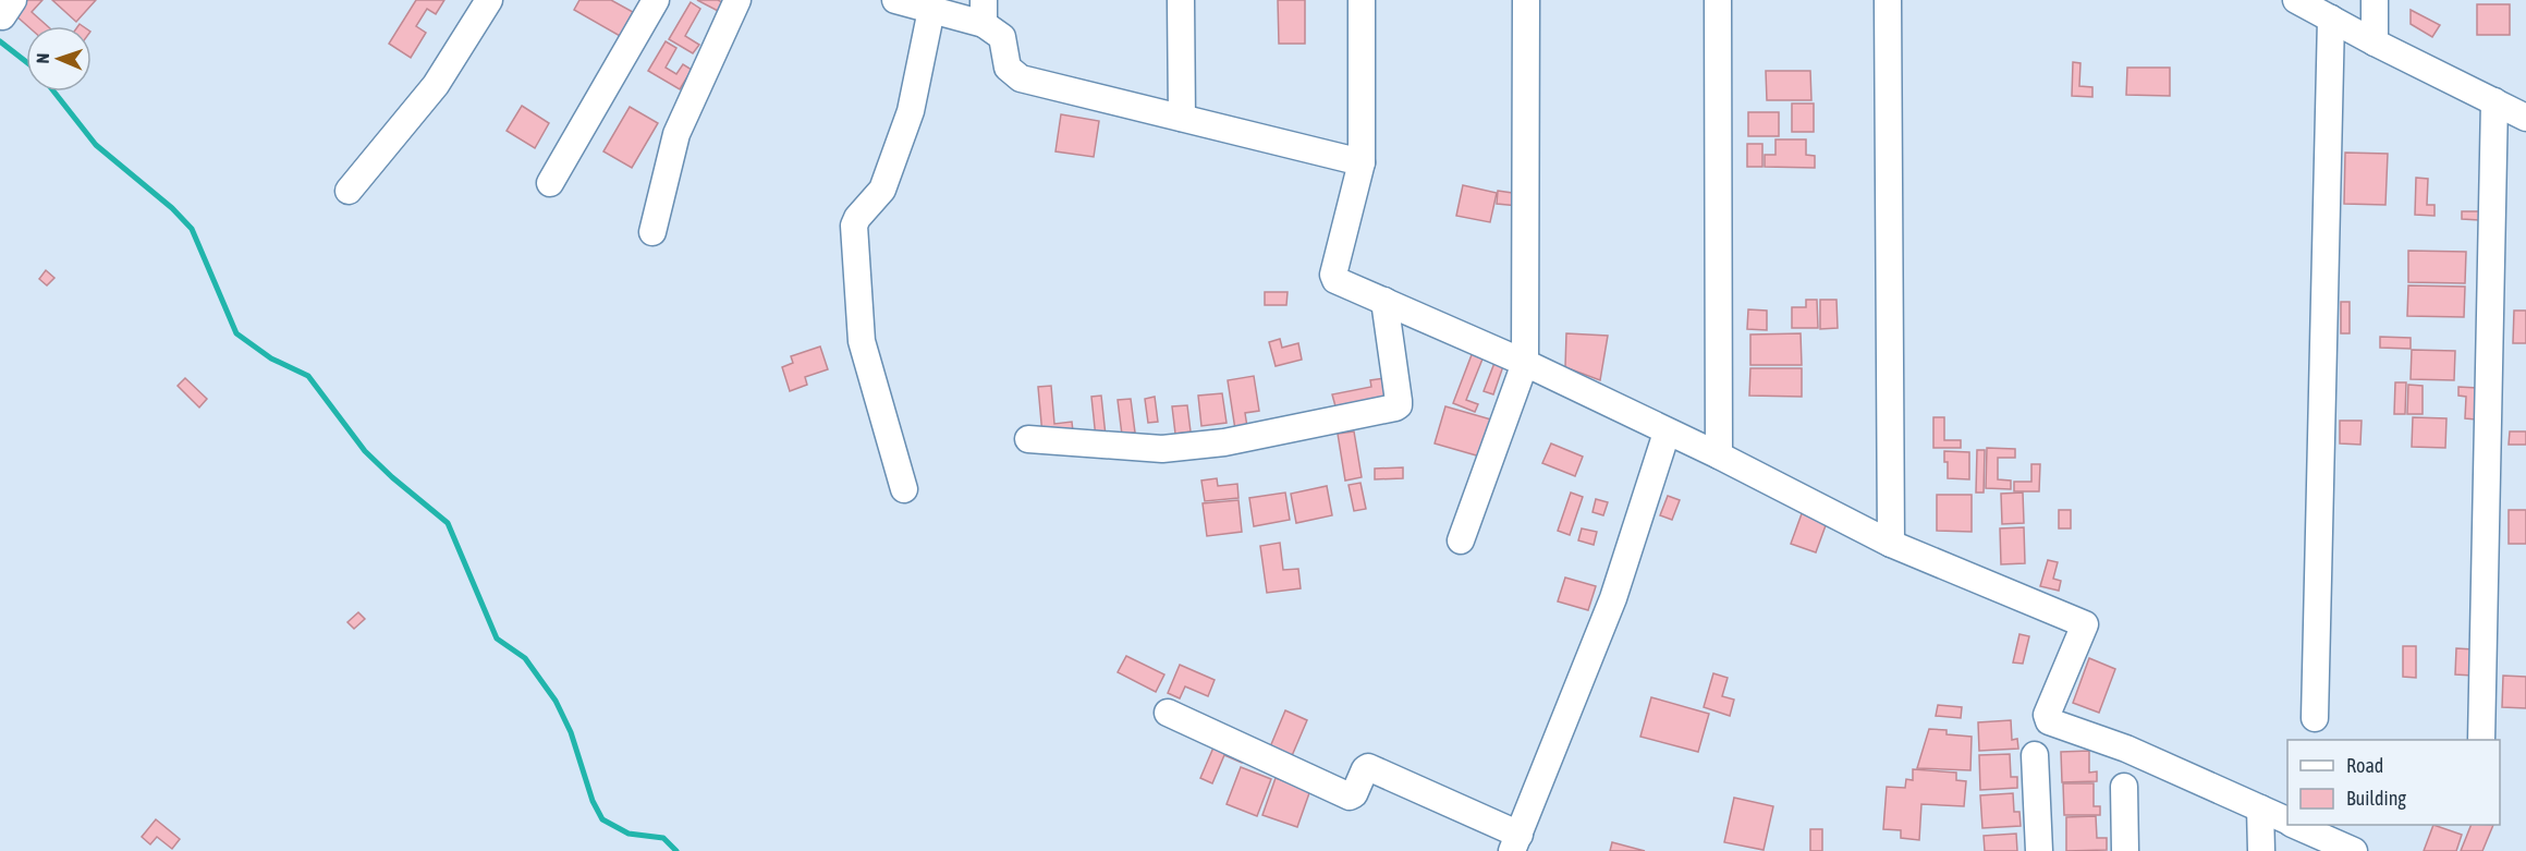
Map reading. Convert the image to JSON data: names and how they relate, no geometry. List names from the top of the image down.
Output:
{
  "legend": ["Road", "Building"],
  "north": "left"
}
